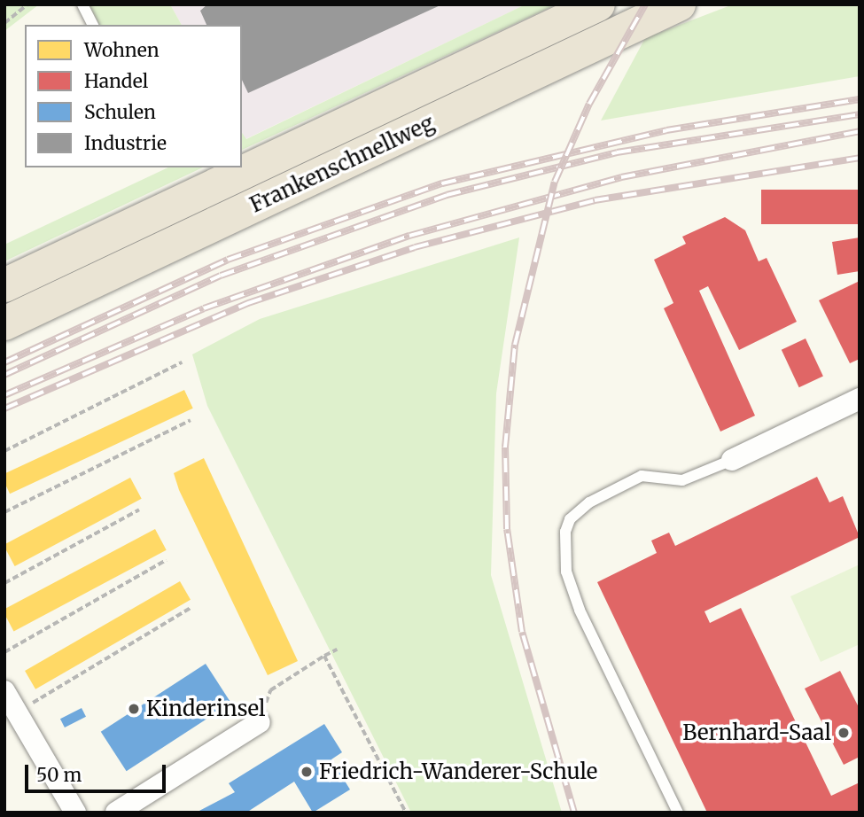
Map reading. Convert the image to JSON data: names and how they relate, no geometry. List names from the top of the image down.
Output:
{
  "streets": {
    "highway": ["Frankenschnellweg"]
  },
  "places": ["Kinderinsel", "Bernhard-Saal", "Friedrich-Wanderer-Schule"],
  "legend": [
    "Wohnen",
    "Handel",
    "Schulen",
    "Industrie"
  ],
  "scale_bar": "50 m"
}
